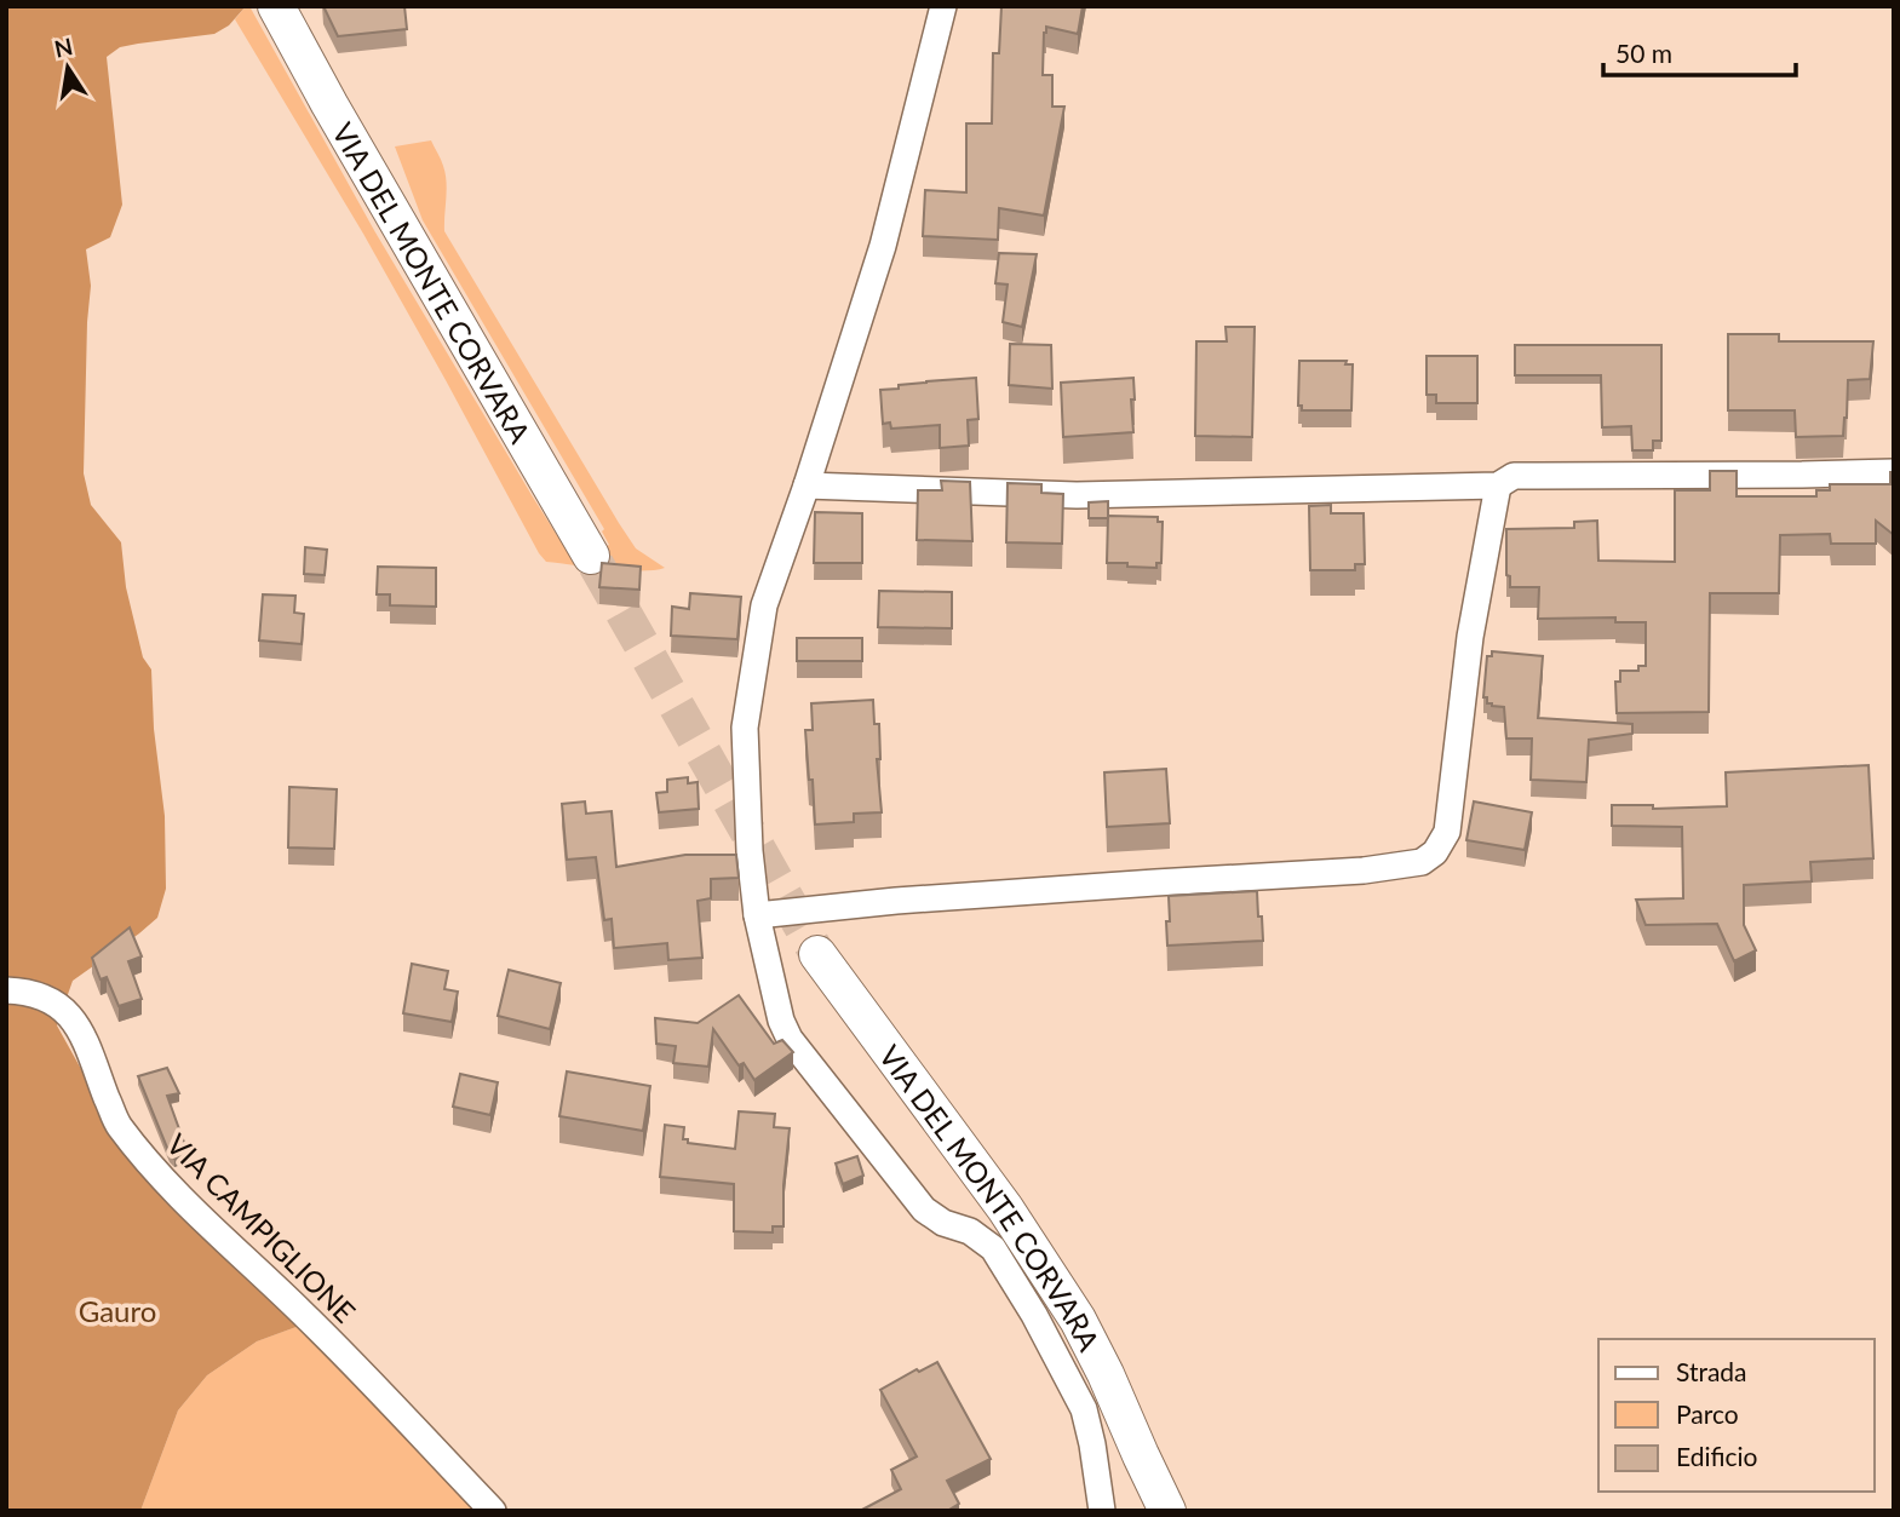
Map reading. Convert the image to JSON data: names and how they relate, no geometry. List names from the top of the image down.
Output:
{
  "streets": {
    "main road": ["VIA DEL MONTE CORVARA"],
    "street": ["VIA CAMPIGLIONE"]
  },
  "parks": ["Gauro"],
  "legend": ["Strada", "Parco", "Edificio"],
  "scale_bar": "50 m",
  "north": "top"
}
